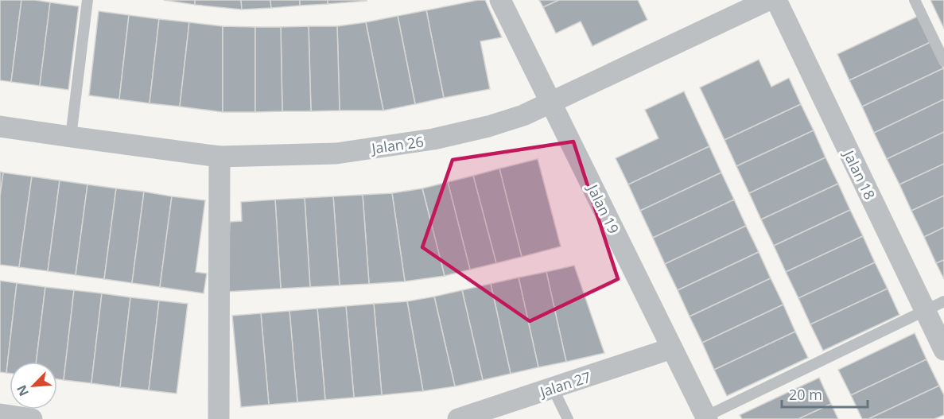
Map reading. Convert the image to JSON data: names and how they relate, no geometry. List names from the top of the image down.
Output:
{
  "streets": {
    "street": [
      "Jalan 26",
      "Jalan 18",
      "Jalan 19",
      "Jalan 27"
    ]
  },
  "crossings": [
    ["Jalan 26", "Jalan 19"],
    ["Jalan 19", "Jalan 27"]
  ],
  "scale_bar": "20 m",
  "north": "bottom left"
}
